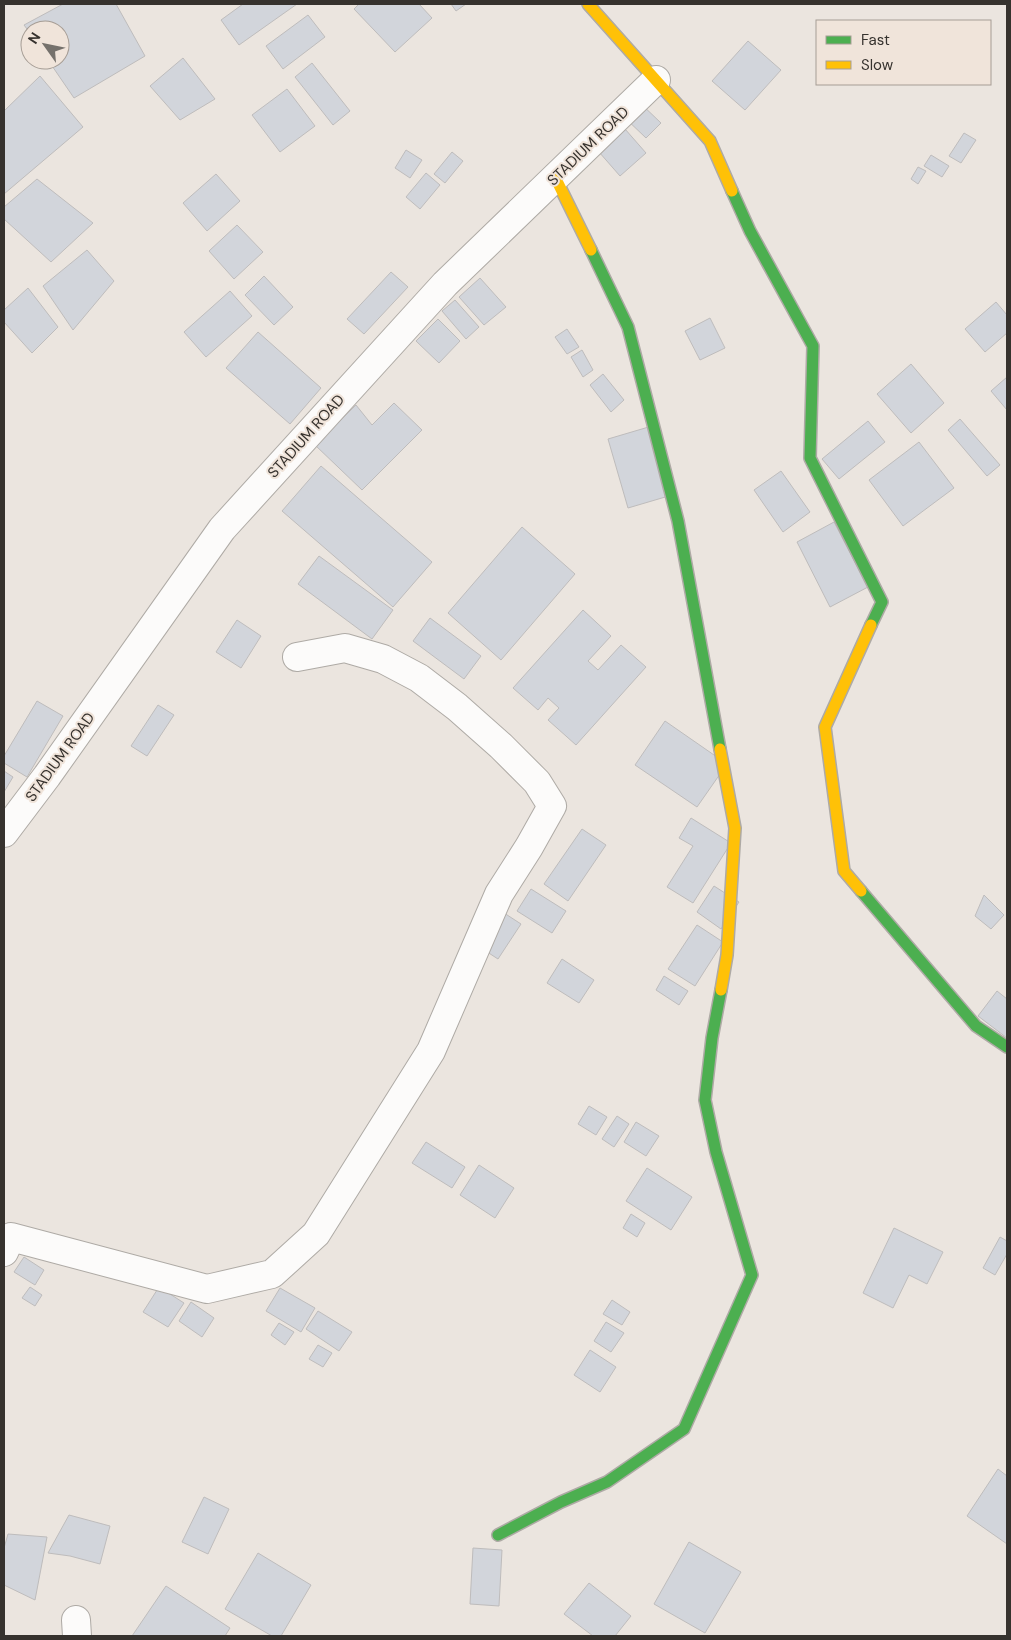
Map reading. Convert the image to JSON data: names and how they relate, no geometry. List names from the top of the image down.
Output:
{
  "streets": {
    "street": ["STADIUM ROAD"]
  },
  "legend": ["Fast", "Slow"],
  "north": "top left"
}
